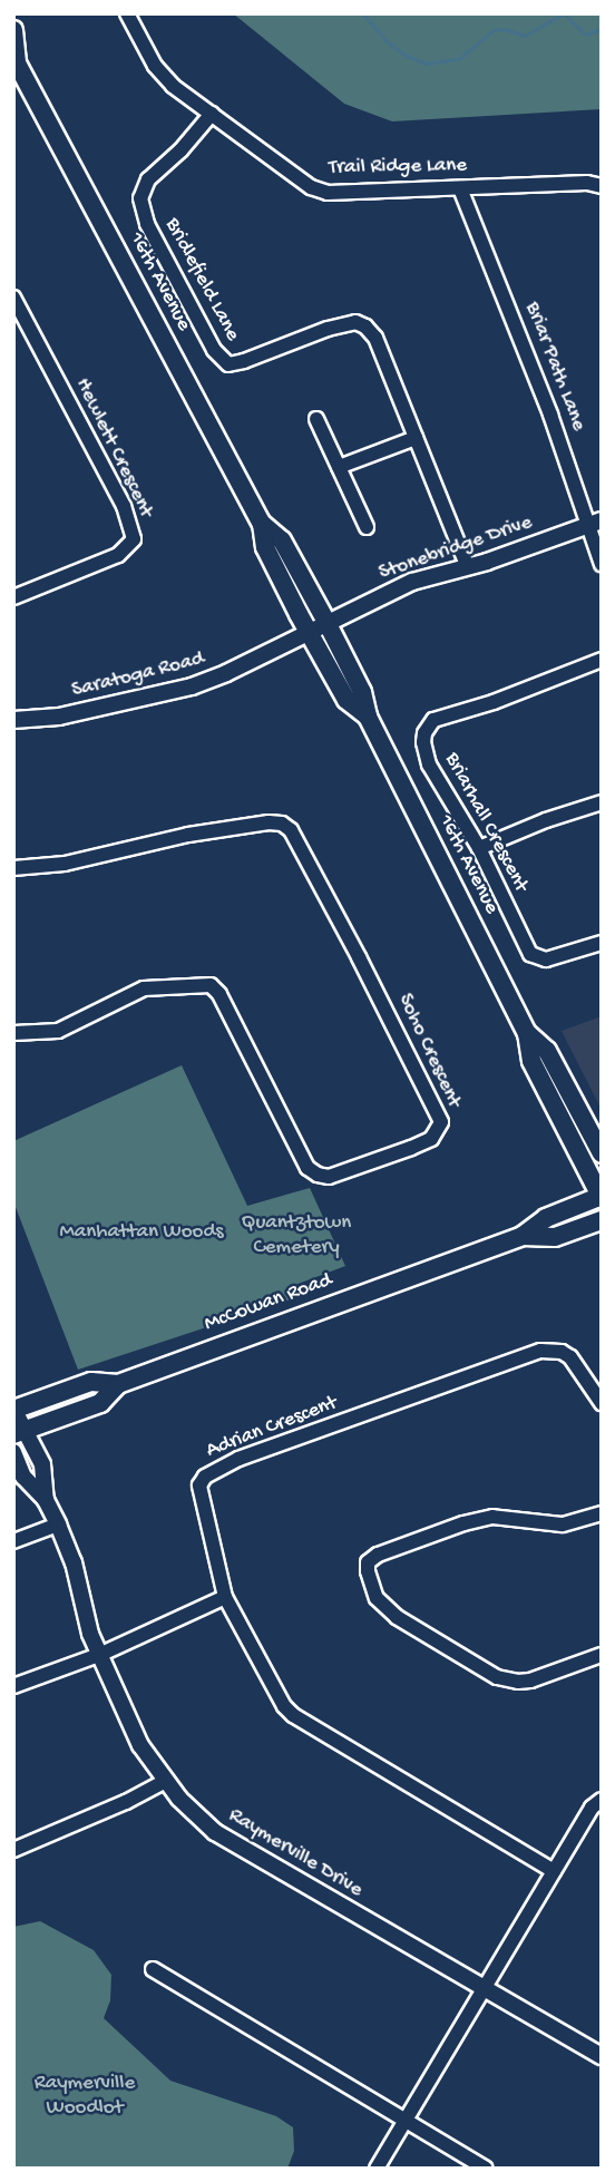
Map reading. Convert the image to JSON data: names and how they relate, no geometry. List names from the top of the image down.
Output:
{
  "streets": {
    "main road": ["16th Avenue", "McCowan Road"],
    "street": [
      "Trail Ridge Lane",
      "Bridlefield Lane",
      "Briar Path Lane",
      "Hewlett Crescent",
      "Stonebridge Drive",
      "Saratoga Road",
      "Briarhall Crescent",
      "Soho Crescent",
      "Adrian Crescent",
      "Raymerville Drive"
    ]
  },
  "crossings": [
    ["Trail Ridge Lane", "Bridlefield Lane"],
    ["Trail Ridge Lane", "Briar Path Lane"],
    ["Bridlefield Lane", "Stonebridge Drive"],
    ["16th Avenue", "Stonebridge Drive"],
    ["16th Avenue", "Saratoga Road"],
    ["16th Avenue", "McCowan Road"],
    ["Briar Path Lane", "Stonebridge Drive"],
    ["Stonebridge Drive", "Saratoga Road"],
    ["McCowan Road", "Raymerville Drive"]
  ],
  "parks": ["Quantztown Cemetery", "Manhattan Woods", "Raymerville Woodlot"]
}
